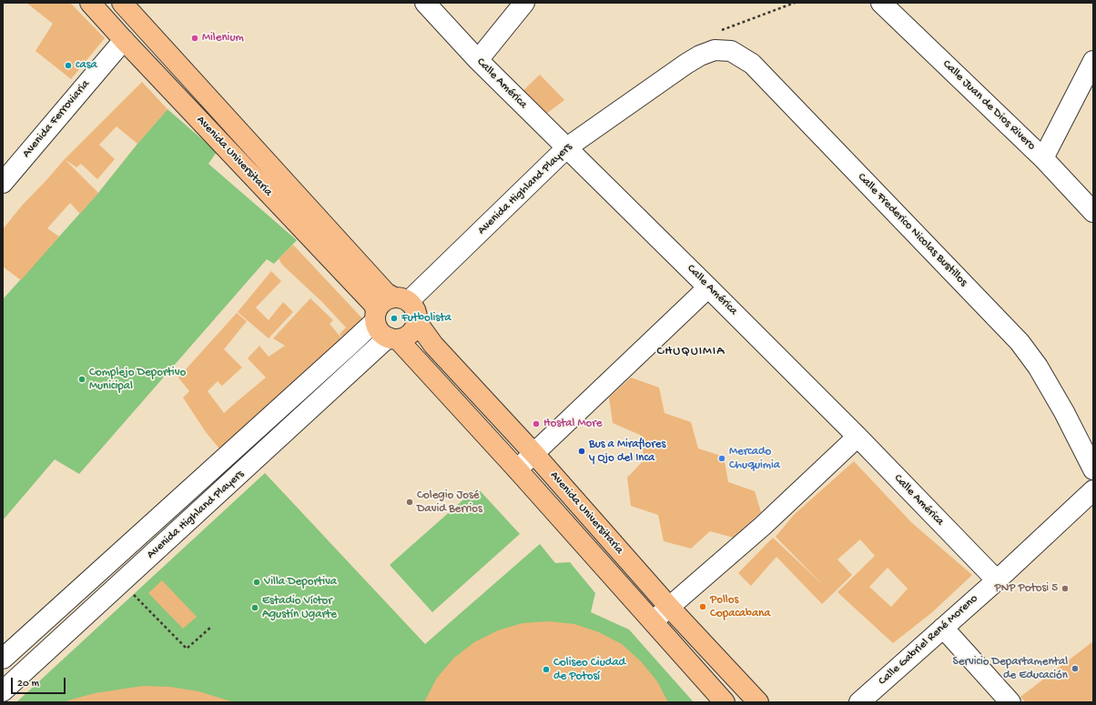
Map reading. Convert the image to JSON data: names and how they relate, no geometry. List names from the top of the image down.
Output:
{
  "streets": {
    "main road": ["Avenida Universitaria"],
    "street": [
      "Calle América",
      "Calle Juan de Dios Rivero",
      "Avenida Ferroviaria",
      "Avenida Highland Players",
      "Calle Frederico Nicolas Bustillos",
      "Calle Gabriel René Moreno"
    ]
  },
  "crossings": [
    ["Calle América", "Avenida Highland Players"],
    ["Calle América", "Calle Gabriel René Moreno"],
    ["Avenida Ferroviaria", "Avenida Universitaria"],
    ["Avenida Universitaria", "Avenida Highland Players"],
    ["Avenida Highland Players", "Calle Frederico Nicolas Bustillos"]
  ],
  "districts": ["CHUQUIMIA"],
  "places": [
    "Milenium",
    "casa",
    "Futbolista",
    "Complejo Deportivo Municipal",
    "Hostal More",
    "Bus a Miraflores y Ojo del Inca",
    "Mercado Chuquimia",
    "Colegio José David Berrios",
    "Villa Deportiva",
    "PNP Potosi 5",
    "Pollos Copacabana",
    "Estadio Víctor Agustín Ugarte",
    "Servicio Departamental de Educación",
    "Coliseo Ciudad de Potosí"
  ],
  "scale_bar": "20 m"
}
